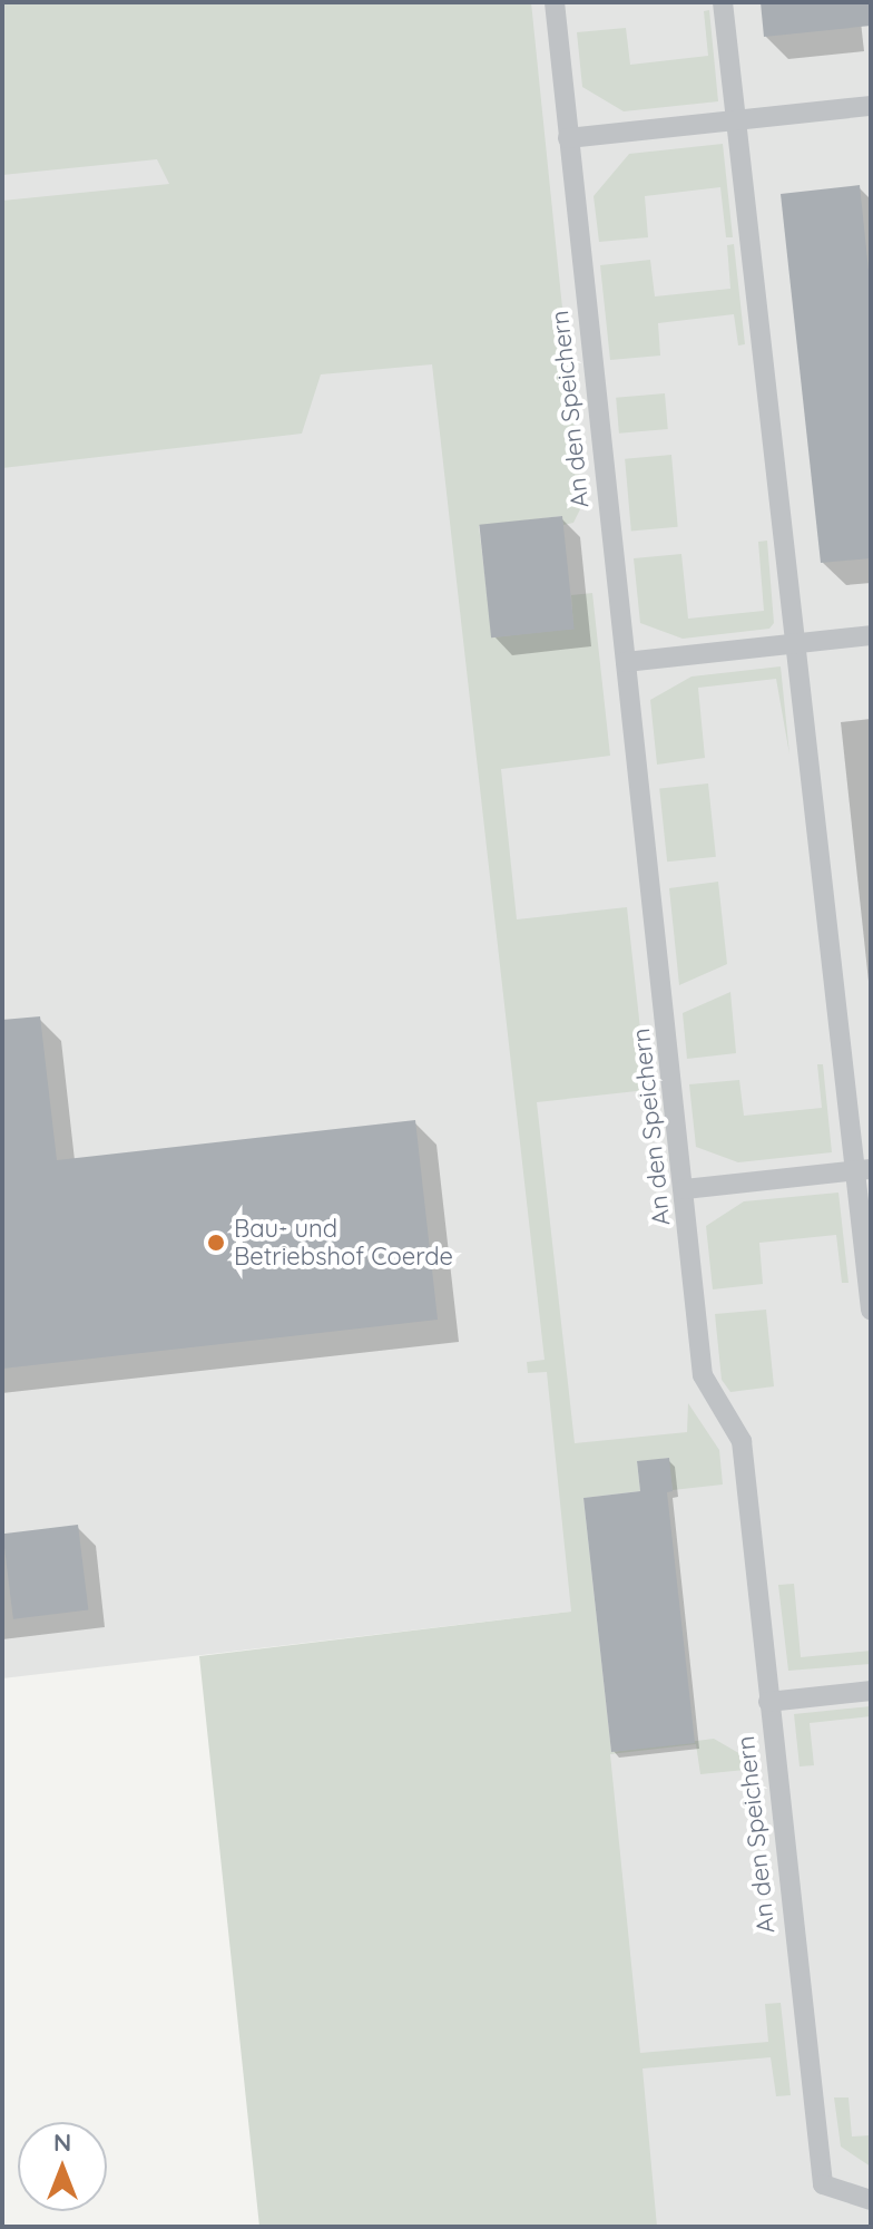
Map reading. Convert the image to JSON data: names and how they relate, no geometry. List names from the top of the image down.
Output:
{
  "streets": {
    "lane": ["An den Speichern"]
  },
  "places": ["Bau- und Betriebshof Coerde"],
  "north": "top"
}
